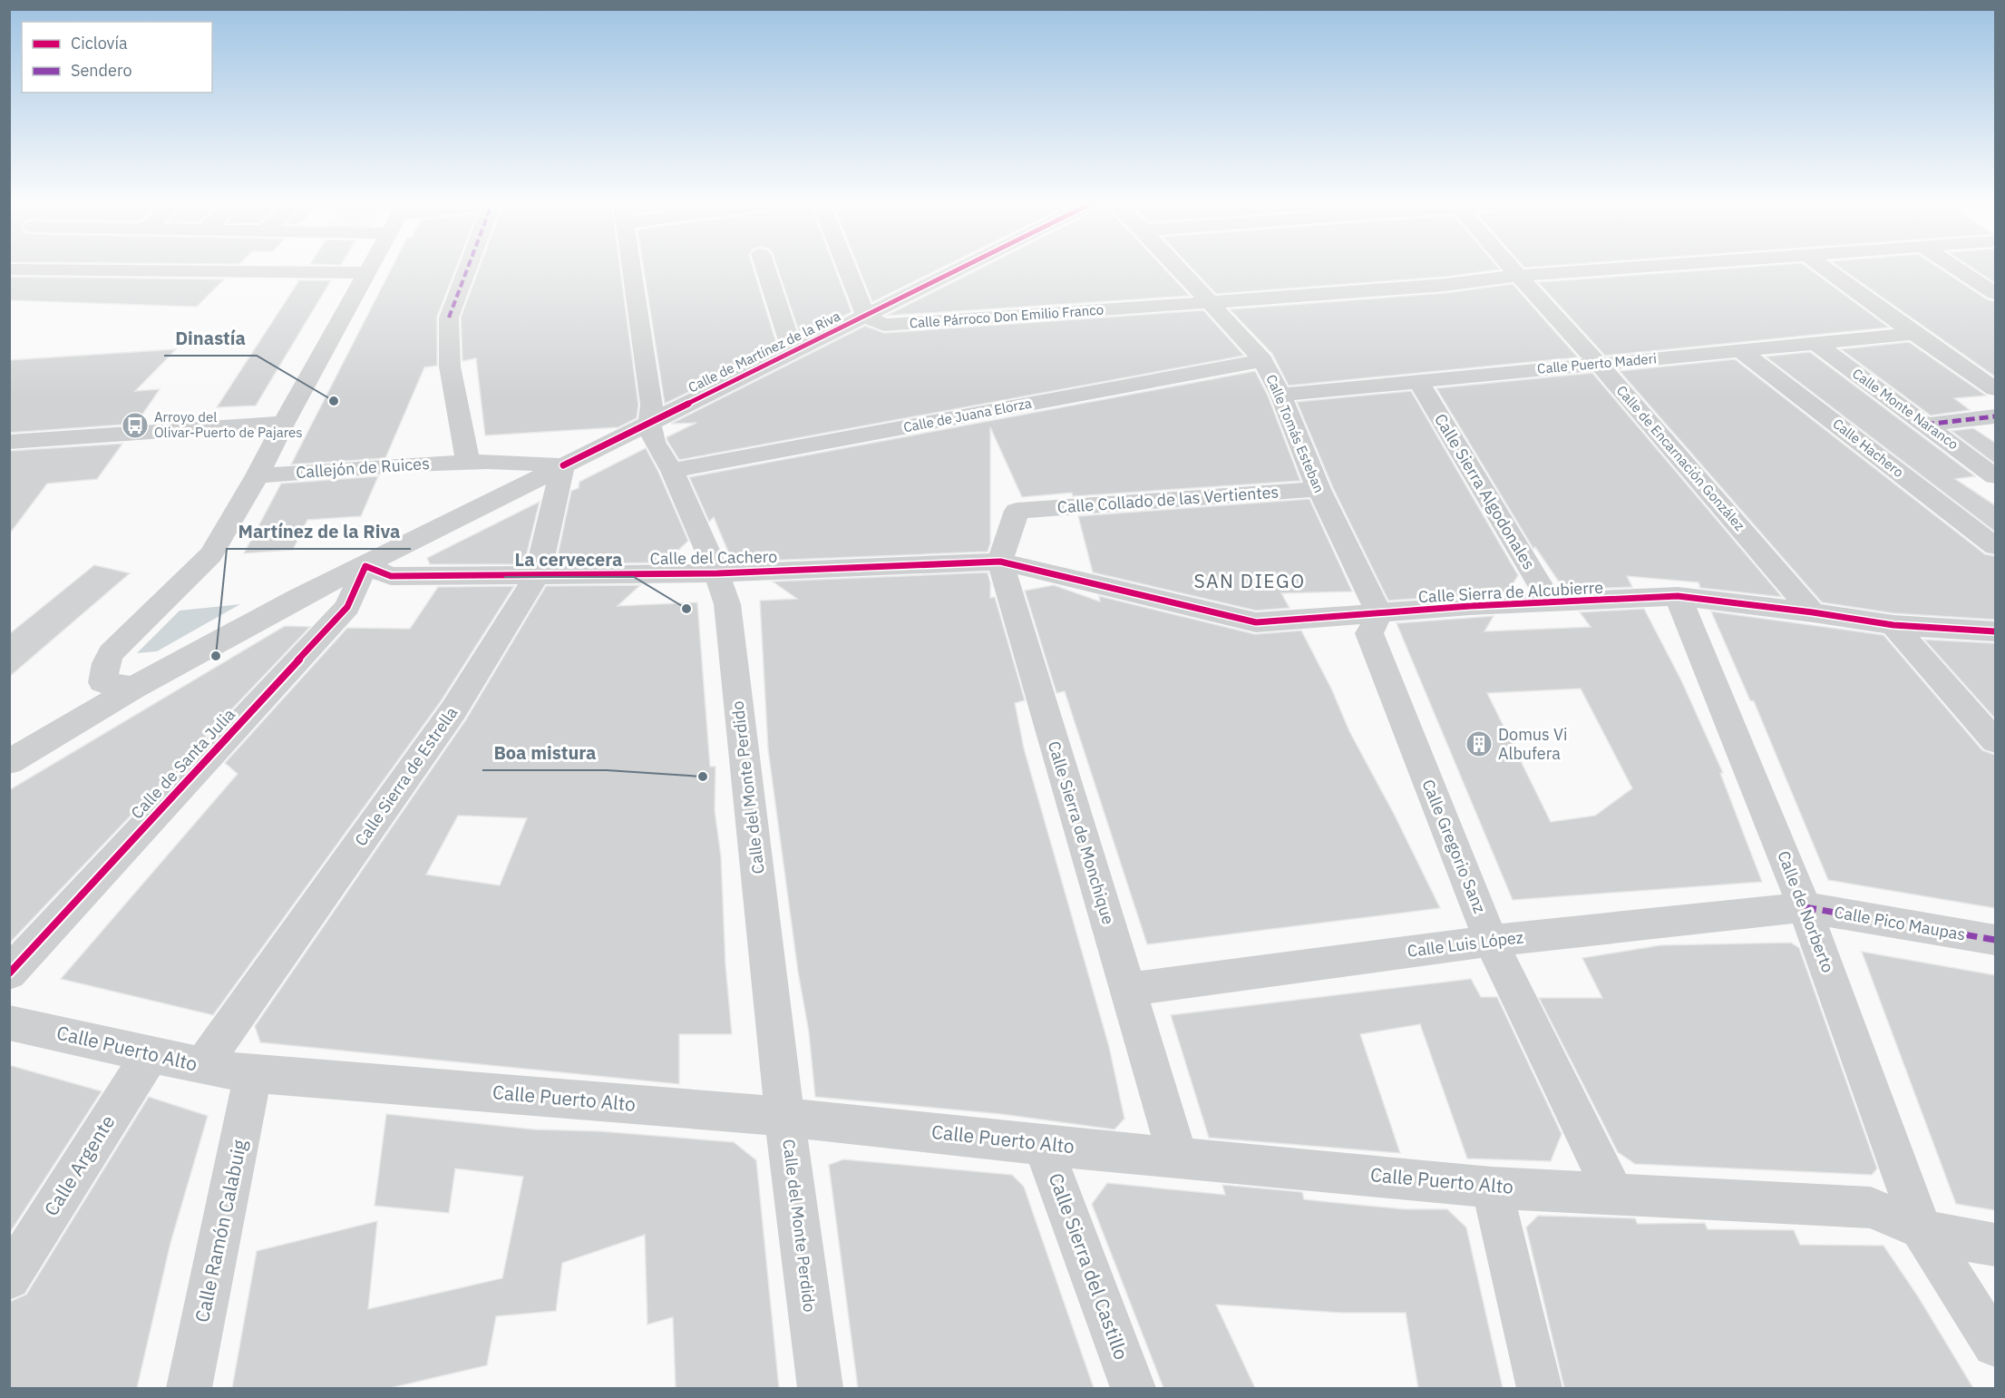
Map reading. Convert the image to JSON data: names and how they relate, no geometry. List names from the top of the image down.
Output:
{
  "streets": {
    "street": [
      "Calle Párroco Don Emilio Franco",
      "Calle de Martínez de la Riva",
      "Calle Puerto Maderi",
      "Calle Monte Naranco",
      "Calle de Juana Elorza",
      "Calle Tomás Esteban",
      "Calle Hachero",
      "Calle de Encarnación González",
      "Callejón de Ruices",
      "Calle Sierra Algodonales",
      "Calle Collado de las Vertientes",
      "Calle del Cachero",
      "Calle Sierra de Alcubierre",
      "Calle de Santa Julia",
      "Calle Sierra de Estrella",
      "Calle del Monte Perdido",
      "Calle Sierra de Monchique",
      "Calle Gregorio Sanz",
      "Calle de Norberto",
      "Calle Pico Maupas",
      "Calle Luis López",
      "Calle Puerto Alto",
      "Calle Argente",
      "Calle Ramón Calabuig",
      "Calle Sierra del Castillo"
    ]
  },
  "crossings": [
    ["Calle Párroco Don Emilio Franco", "Calle de Martínez de la Riva"],
    ["Calle Párroco Don Emilio Franco", "Calle Tomás Esteban"],
    ["Calle Párroco Don Emilio Franco", "Calle de Encarnación González"],
    ["Calle de Martínez de la Riva", "Callejón de Ruices"],
    ["Calle de Martínez de la Riva", "Calle del Cachero"],
    ["Calle de Martínez de la Riva", "Calle de Santa Julia"],
    ["Calle de Martínez de la Riva", "Calle Sierra de Estrella"],
    ["Calle de Martínez de la Riva", "Calle del Monte Perdido"],
    ["Calle Puerto Maderi", "Calle Monte Naranco"],
    ["Calle Puerto Maderi", "Calle Tomás Esteban"],
    ["Calle Puerto Maderi", "Calle Hachero"],
    ["Calle Puerto Maderi", "Calle de Encarnación González"],
    ["Calle Puerto Maderi", "Calle Sierra Algodonales"],
    ["Calle de Juana Elorza", "Calle Tomás Esteban"],
    ["Calle de Juana Elorza", "Calle del Monte Perdido"],
    ["Calle Tomás Esteban", "Calle Collado de las Vertientes"],
    ["Calle Tomás Esteban", "Calle Sierra de Alcubierre"],
    ["Calle Tomás Esteban", "Calle Gregorio Sanz"],
    ["Calle de Encarnación González", "Calle Sierra de Alcubierre"],
    ["Callejón de Ruices", "Calle Sierra de Estrella"],
    ["Calle Sierra Algodonales", "Calle Sierra de Alcubierre"],
    ["Calle Collado de las Vertientes", "Calle del Cachero"],
    ["Calle Collado de las Vertientes", "Calle Sierra de Alcubierre"],
    ["Calle Collado de las Vertientes", "Calle Sierra de Monchique"],
    ["Calle del Cachero", "Calle Sierra de Alcubierre"],
    ["Calle del Cachero", "Calle de Santa Julia"],
    ["Calle del Cachero", "Calle Sierra de Estrella"],
    ["Calle del Cachero", "Calle del Monte Perdido"],
    ["Calle del Cachero", "Calle Sierra de Monchique"],
    ["Calle Sierra de Alcubierre", "Calle Sierra de Monchique"],
    ["Calle Sierra de Alcubierre", "Calle Gregorio Sanz"],
    ["Calle Sierra de Alcubierre", "Calle de Norberto"],
    ["Calle Sierra de Estrella", "Calle Puerto Alto"],
    ["Calle del Monte Perdido", "Calle Puerto Alto"],
    ["Calle Sierra de Monchique", "Calle Luis López"],
    ["Calle Sierra de Monchique", "Calle Puerto Alto"],
    ["Calle Gregorio Sanz", "Calle Luis López"],
    ["Calle Gregorio Sanz", "Calle Puerto Alto"],
    ["Calle de Norberto", "Calle Pico Maupas"],
    ["Calle de Norberto", "Calle Luis López"],
    ["Calle de Norberto", "Calle Puerto Alto"],
    ["Calle Pico Maupas", "Calle Luis López"],
    ["Calle Puerto Alto", "Calle Argente"],
    ["Calle Puerto Alto", "Calle Ramón Calabuig"],
    ["Calle Puerto Alto", "Calle Sierra del Castillo"]
  ],
  "districts": ["SAN DIEGO"],
  "places": {
    "other": [
      "Dinastía",
      "La cervecera",
      "Martínez de la Riva",
      "Boa mistura"
    ],
    "bus stop": ["Arroyo del Olivar-Puerto de Pajares"],
    "building": ["Domus Vi Albufera"]
  },
  "legend": ["Ciclovía", "Sendero"]
}
